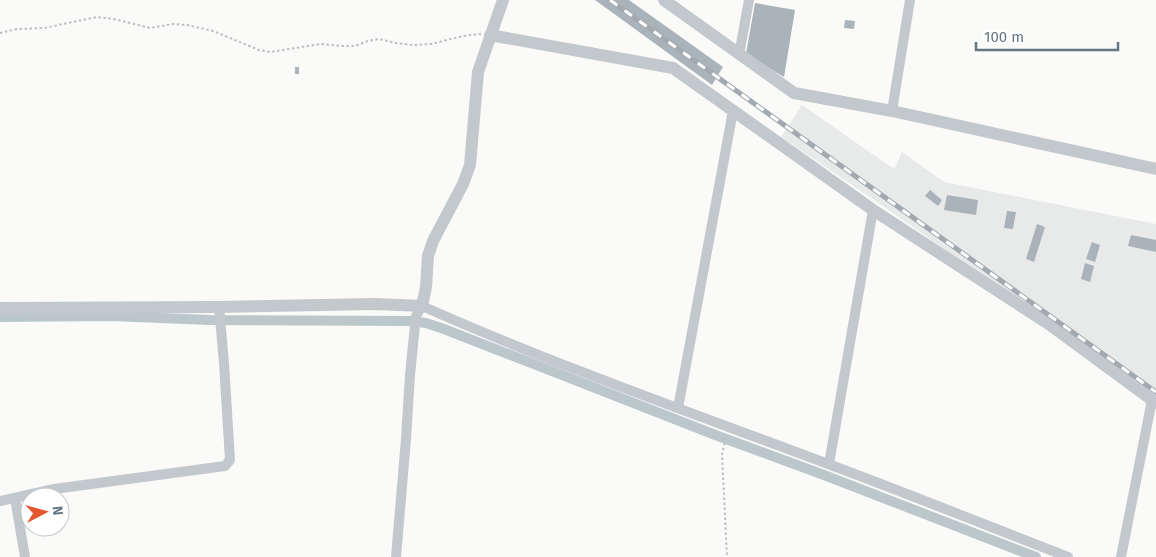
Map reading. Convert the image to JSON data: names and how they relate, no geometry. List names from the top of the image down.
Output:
{
  "scale_bar": "100 m",
  "north": "right"
}
